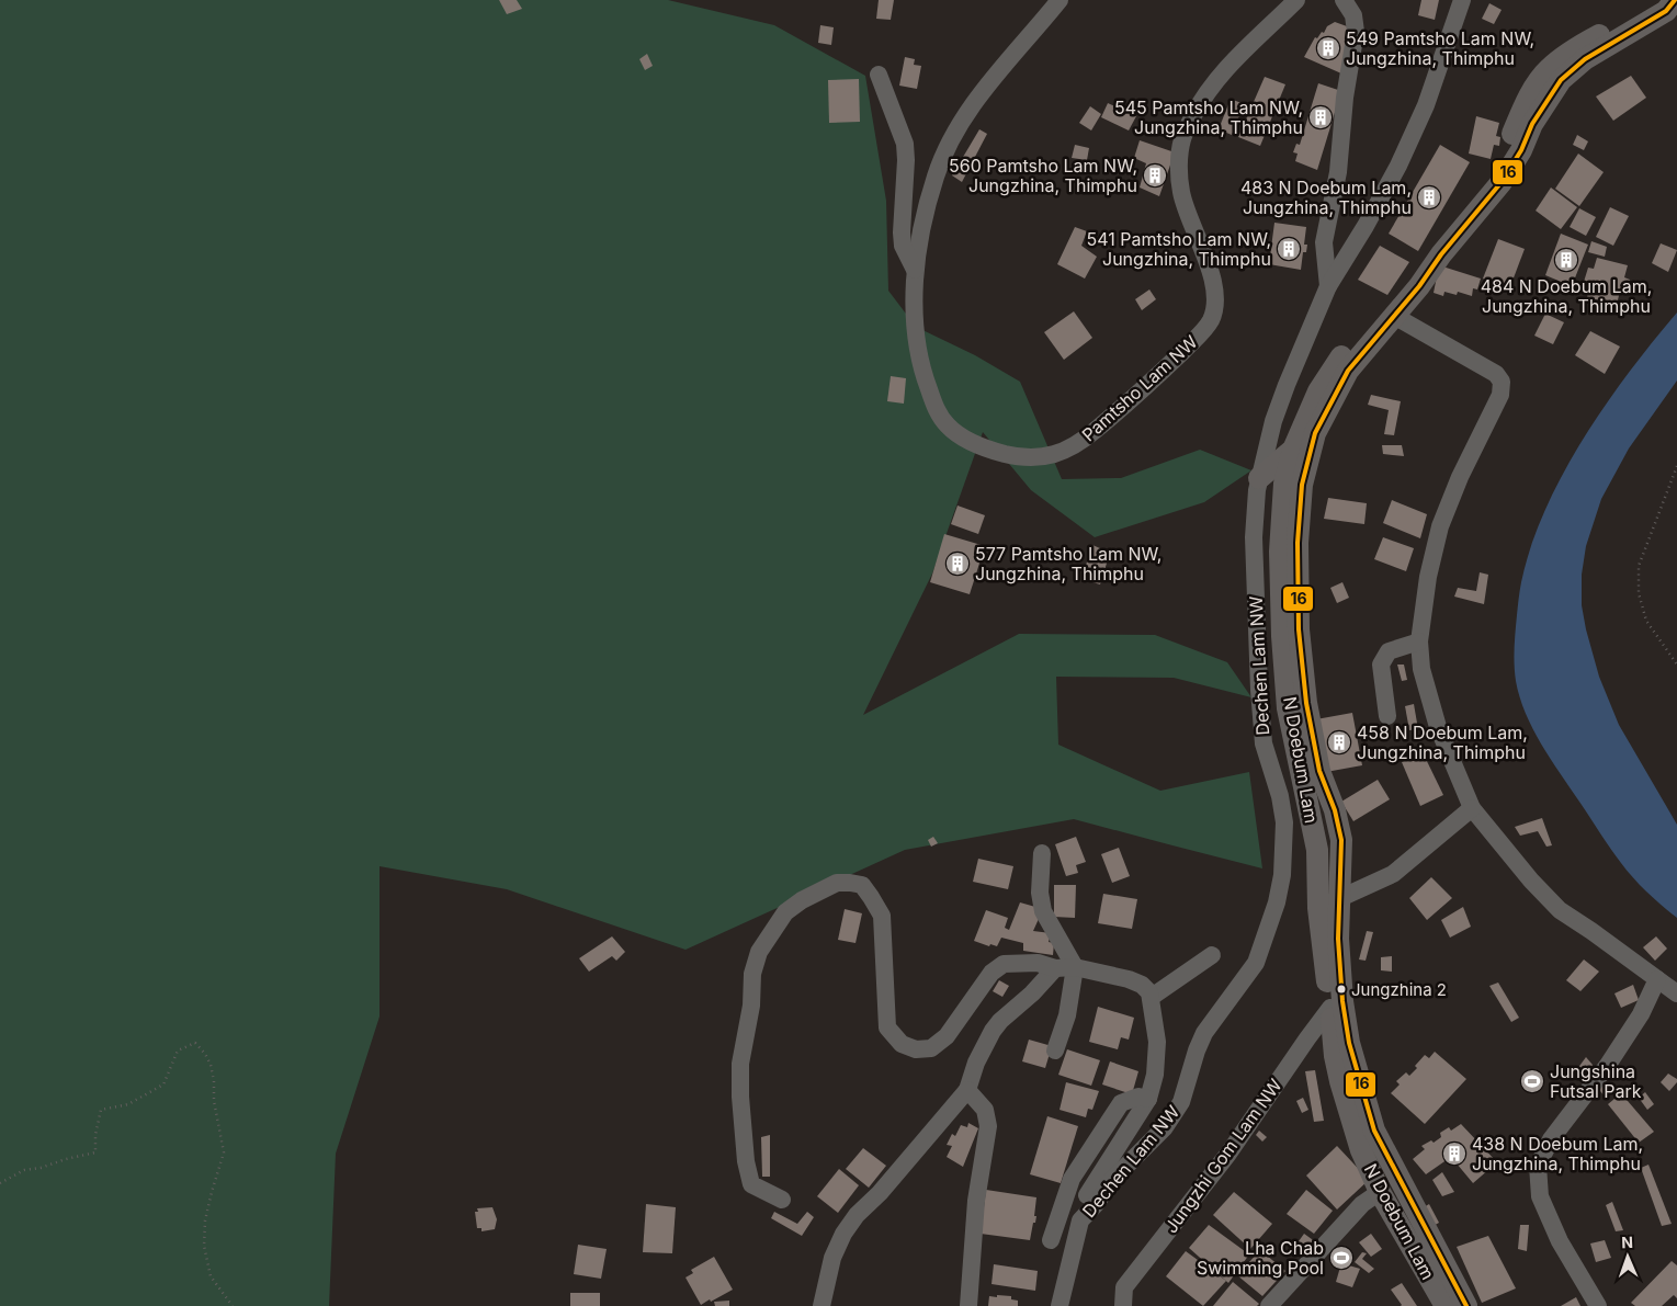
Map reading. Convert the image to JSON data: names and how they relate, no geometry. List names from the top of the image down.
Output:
{
  "streets": {
    "main road": ["N Doebum Lam"],
    "street": ["Pamtsho Lam NW", "Dechen Lam NW", "Jungzhi Gom Lam NW"]
  },
  "crossings": [
    ["N Doebum Lam", "Jungzhi Gom Lam NW"]
  ],
  "places": {
    "building": [
      "549 Pamtsho Lam NW, Jungzhina, Thimphu",
      "545 Pamtsho Lam NW, Jungzhina, Thimphu",
      "560 Pamtsho Lam NW, Jungzhina, Thimphu",
      "483 N Doebum Lam, Jungzhina, Thimphu",
      "541 Pamtsho Lam NW, Jungzhina, Thimphu",
      "484 N Doebum Lam, Jungzhina, Thimphu",
      "577 Pamtsho Lam NW, Jungzhina, Thimphu",
      "458 N Doebum Lam, Jungzhina, Thimphu",
      "438 N Doebum Lam, Jungzhina, Thimphu"
    ],
    "other": ["Jungzhina 2"],
    "sports": ["Jungshina Futsal Park", "Lha Chab Swimming Pool"]
  },
  "lines": ["transit line 16"],
  "north": "top"
}
